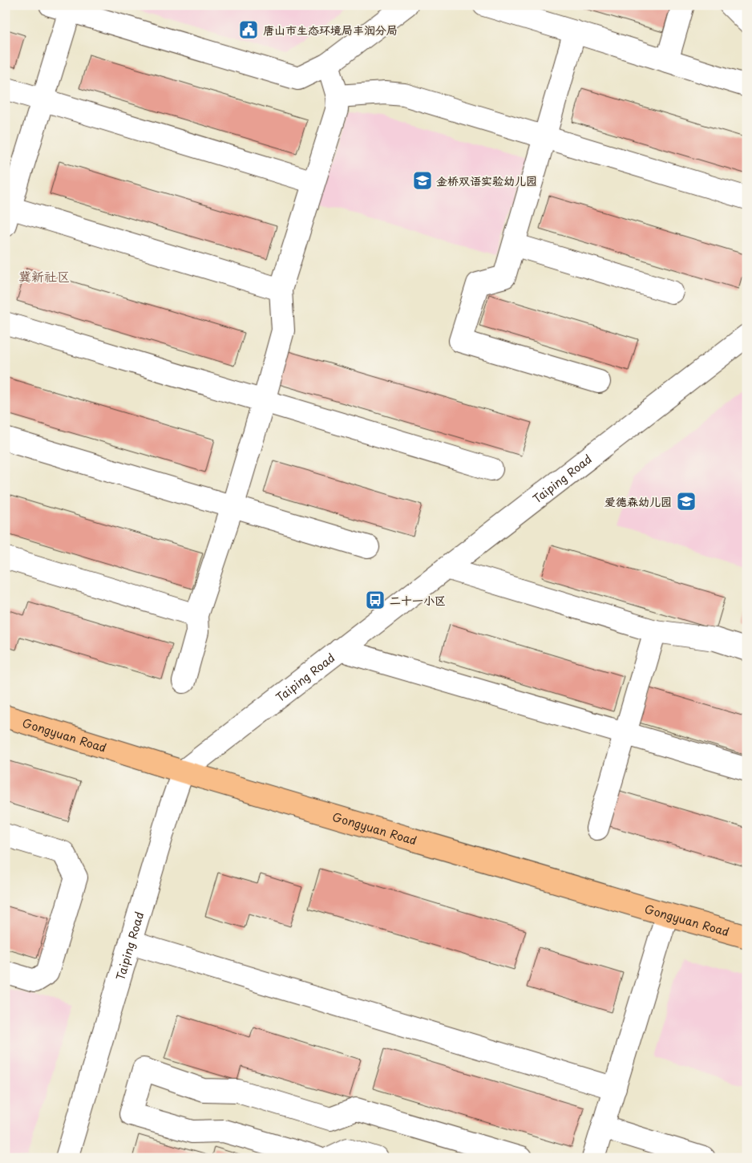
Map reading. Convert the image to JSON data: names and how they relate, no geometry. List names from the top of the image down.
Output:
{
  "streets": {
    "main road": ["Gongyuan Road"],
    "street": ["Taiping Road"]
  },
  "crossings": [
    ["Taiping Road", "Gongyuan Road"]
  ],
  "districts": ["冀新社区"],
  "places": {
    "public building": ["唐山市生态环境局丰润分局"],
    "school or university": ["金桥双语实验幼儿园", "爱德森幼儿园"],
    "bus stop": ["二十一小区"]
  }
}
